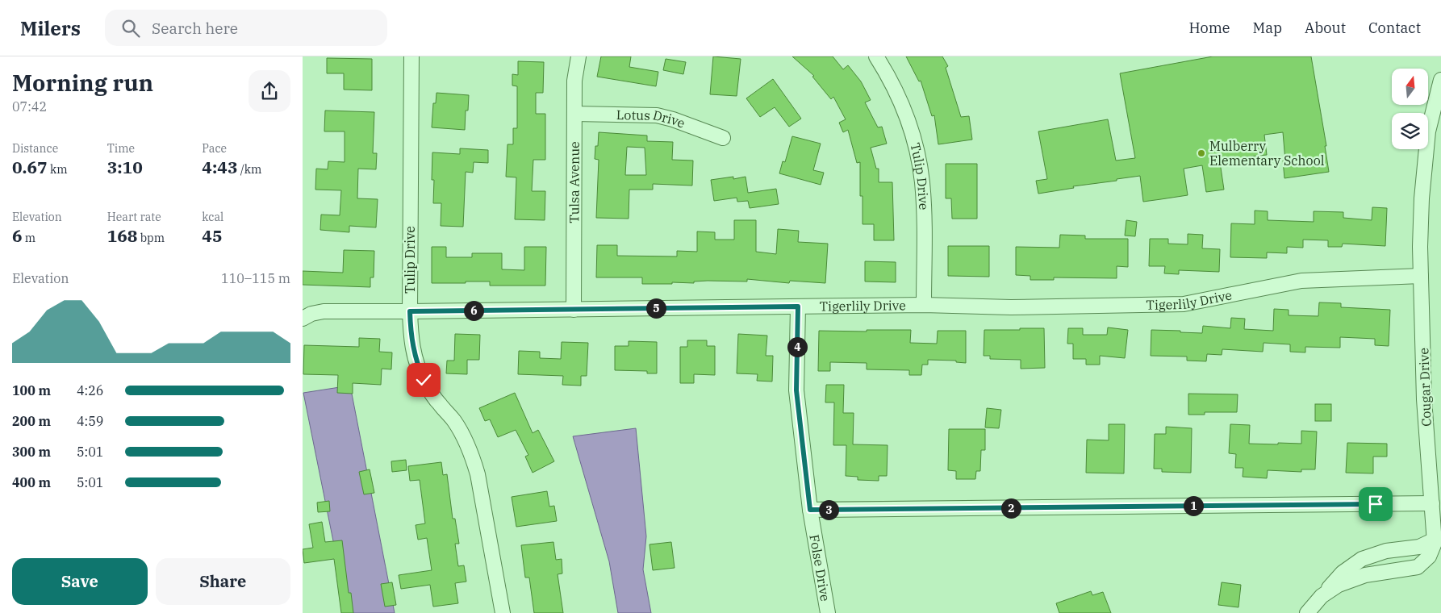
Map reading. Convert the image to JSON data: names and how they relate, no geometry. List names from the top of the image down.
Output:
{
  "streets": {
    "street": [
      "Lotus Drive",
      "Tulip Drive",
      "Tulsa Avenue",
      "Tigerlily Drive",
      "Cougar Drive",
      "Folse Drive"
    ]
  },
  "crossings": [
    ["Lotus Drive", "Tulsa Avenue"],
    ["Tulip Drive", "Tigerlily Drive"],
    ["Tulsa Avenue", "Tigerlily Drive"],
    ["Tigerlily Drive", "Cougar Drive"],
    ["Tigerlily Drive", "Folse Drive"]
  ],
  "places": ["Mulberry Elementary School"],
  "north": "top",
  "page": {
    "header": "Milers",
    "search": "Search here",
    "nav": [
      "Home",
      "Map",
      "About",
      "Contact"
    ],
    "heading": ["Morning run", "07:42"],
    "stats": [
      ["Distance", "0.67 km"],
      ["Time", "3:10"],
      ["Pace", "4:43 /km"],
      ["Elevation", "6 m"],
      ["Heart rate", "168 bpm"],
      ["kcal", "45"]
    ],
    "chart": ["Elevation", "110–115 m"],
    "pins": [
      "5",
      "6",
      "4",
      "1",
      "2",
      "3"
    ],
    "list": [
      {
        "name": "100 m",
        "note": "4:26"
      },
      {
        "name": "200 m",
        "note": "4:59"
      },
      {
        "name": "300 m",
        "note": "5:01"
      },
      {
        "name": "400 m",
        "note": "5:01"
      }
    ],
    "buttons": ["Save", "Share"]
  }
}
